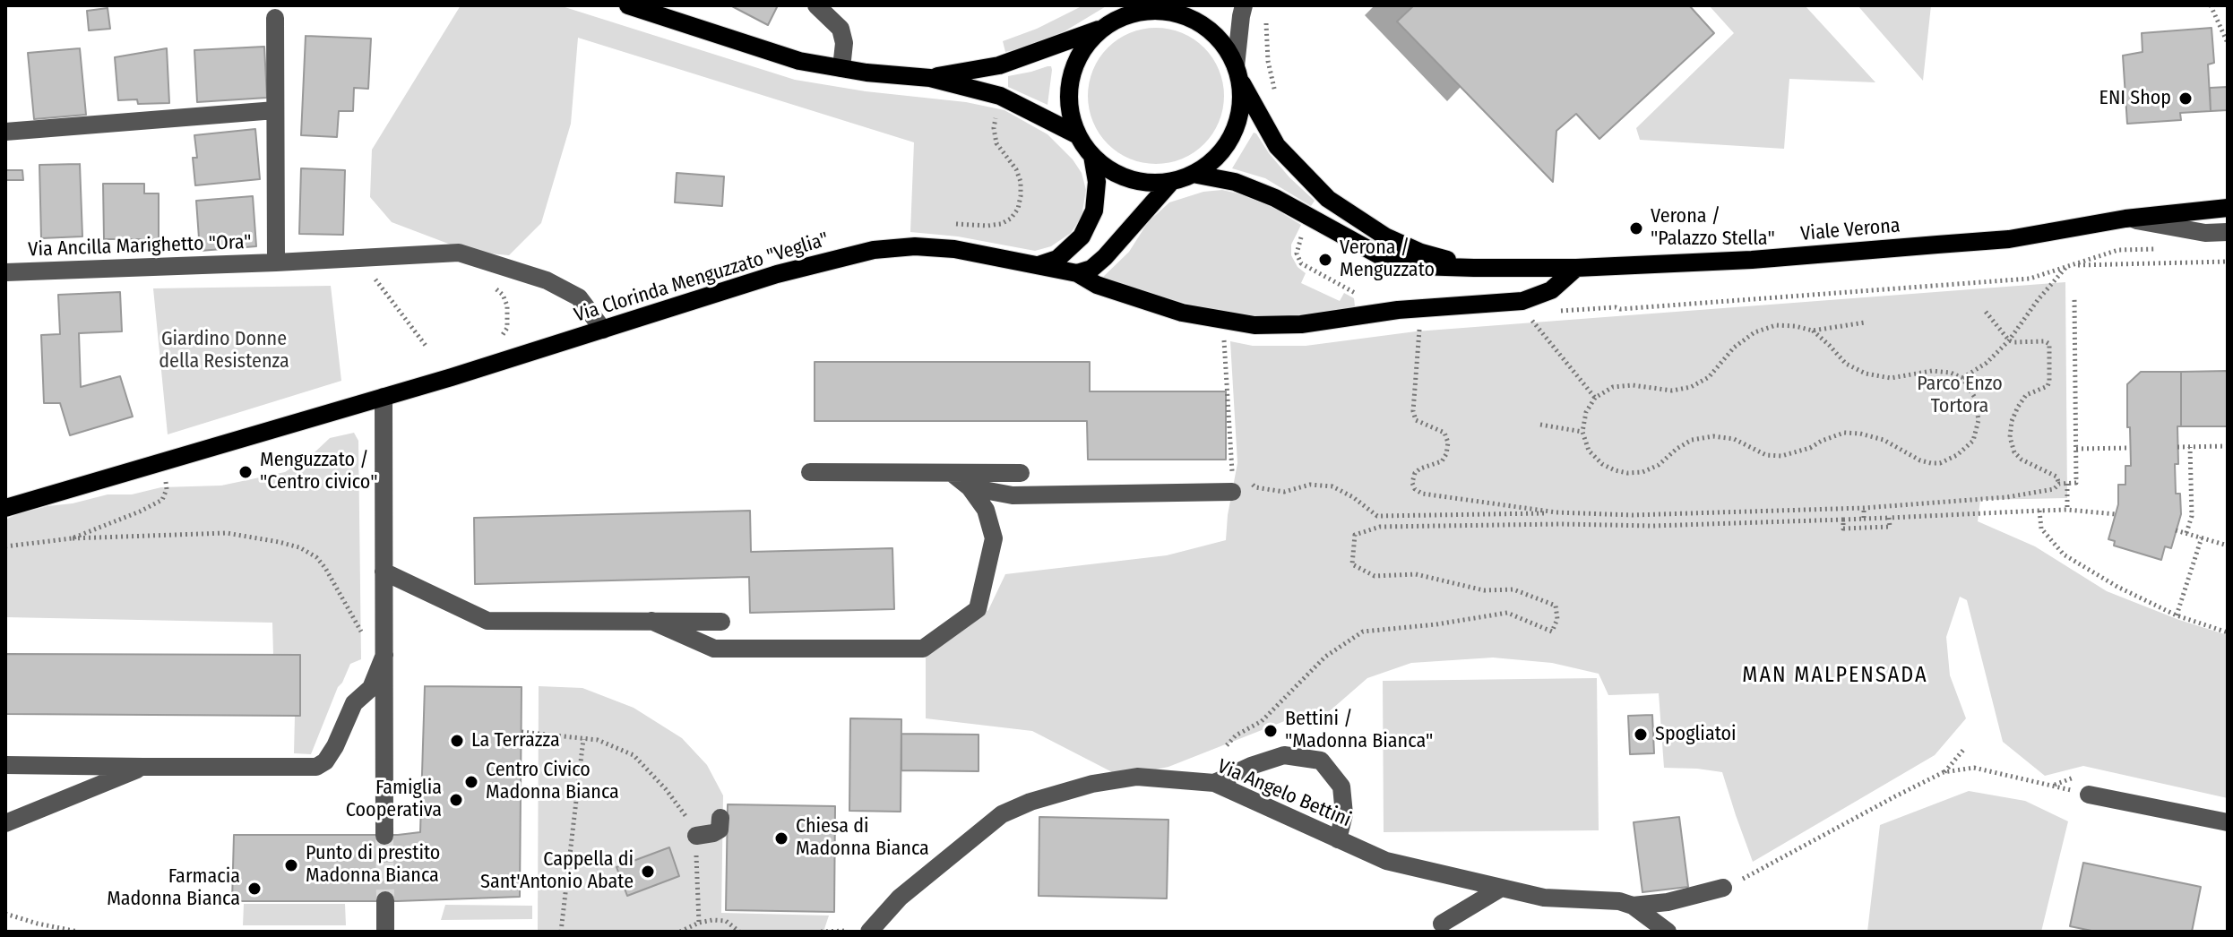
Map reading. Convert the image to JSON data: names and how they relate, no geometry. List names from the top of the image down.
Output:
{
  "streets": {
    "main road": ["Viale Verona", "Via Clorinda Menguzzato \"Veglia\""],
    "street": ["Via Ancilla Marighetto \"Ora\"", "Via Angelo Bettini"]
  },
  "crossings": [
    ["Viale Verona", "Via Clorinda Menguzzato \"Veglia\""],
    ["Via Ancilla Marighetto \"Ora\"", "Via Clorinda Menguzzato \"Veglia\""]
  ],
  "districts": ["MAN MALPENSADA"],
  "parks": ["Giardino Donne della Resistenza", "Parco Enzo Tortora"],
  "places": [
    "ENI Shop",
    "Verona / \"Palazzo Stella\"",
    "Verona / Menguzzato",
    "Menguzzato / \"Centro civico\"",
    "Bettini / \"Madonna Bianca\"",
    "Spogliatoi",
    "La Terrazza",
    "Centro Civico Madonna Bianca",
    "Famiglia Cooperativa",
    "Chiesa di Madonna Bianca",
    "Punto di prestito Madonna Bianca",
    "Cappella di Sant'Antonio Abate",
    "Farmacia Madonna Bianca"
  ]
}
